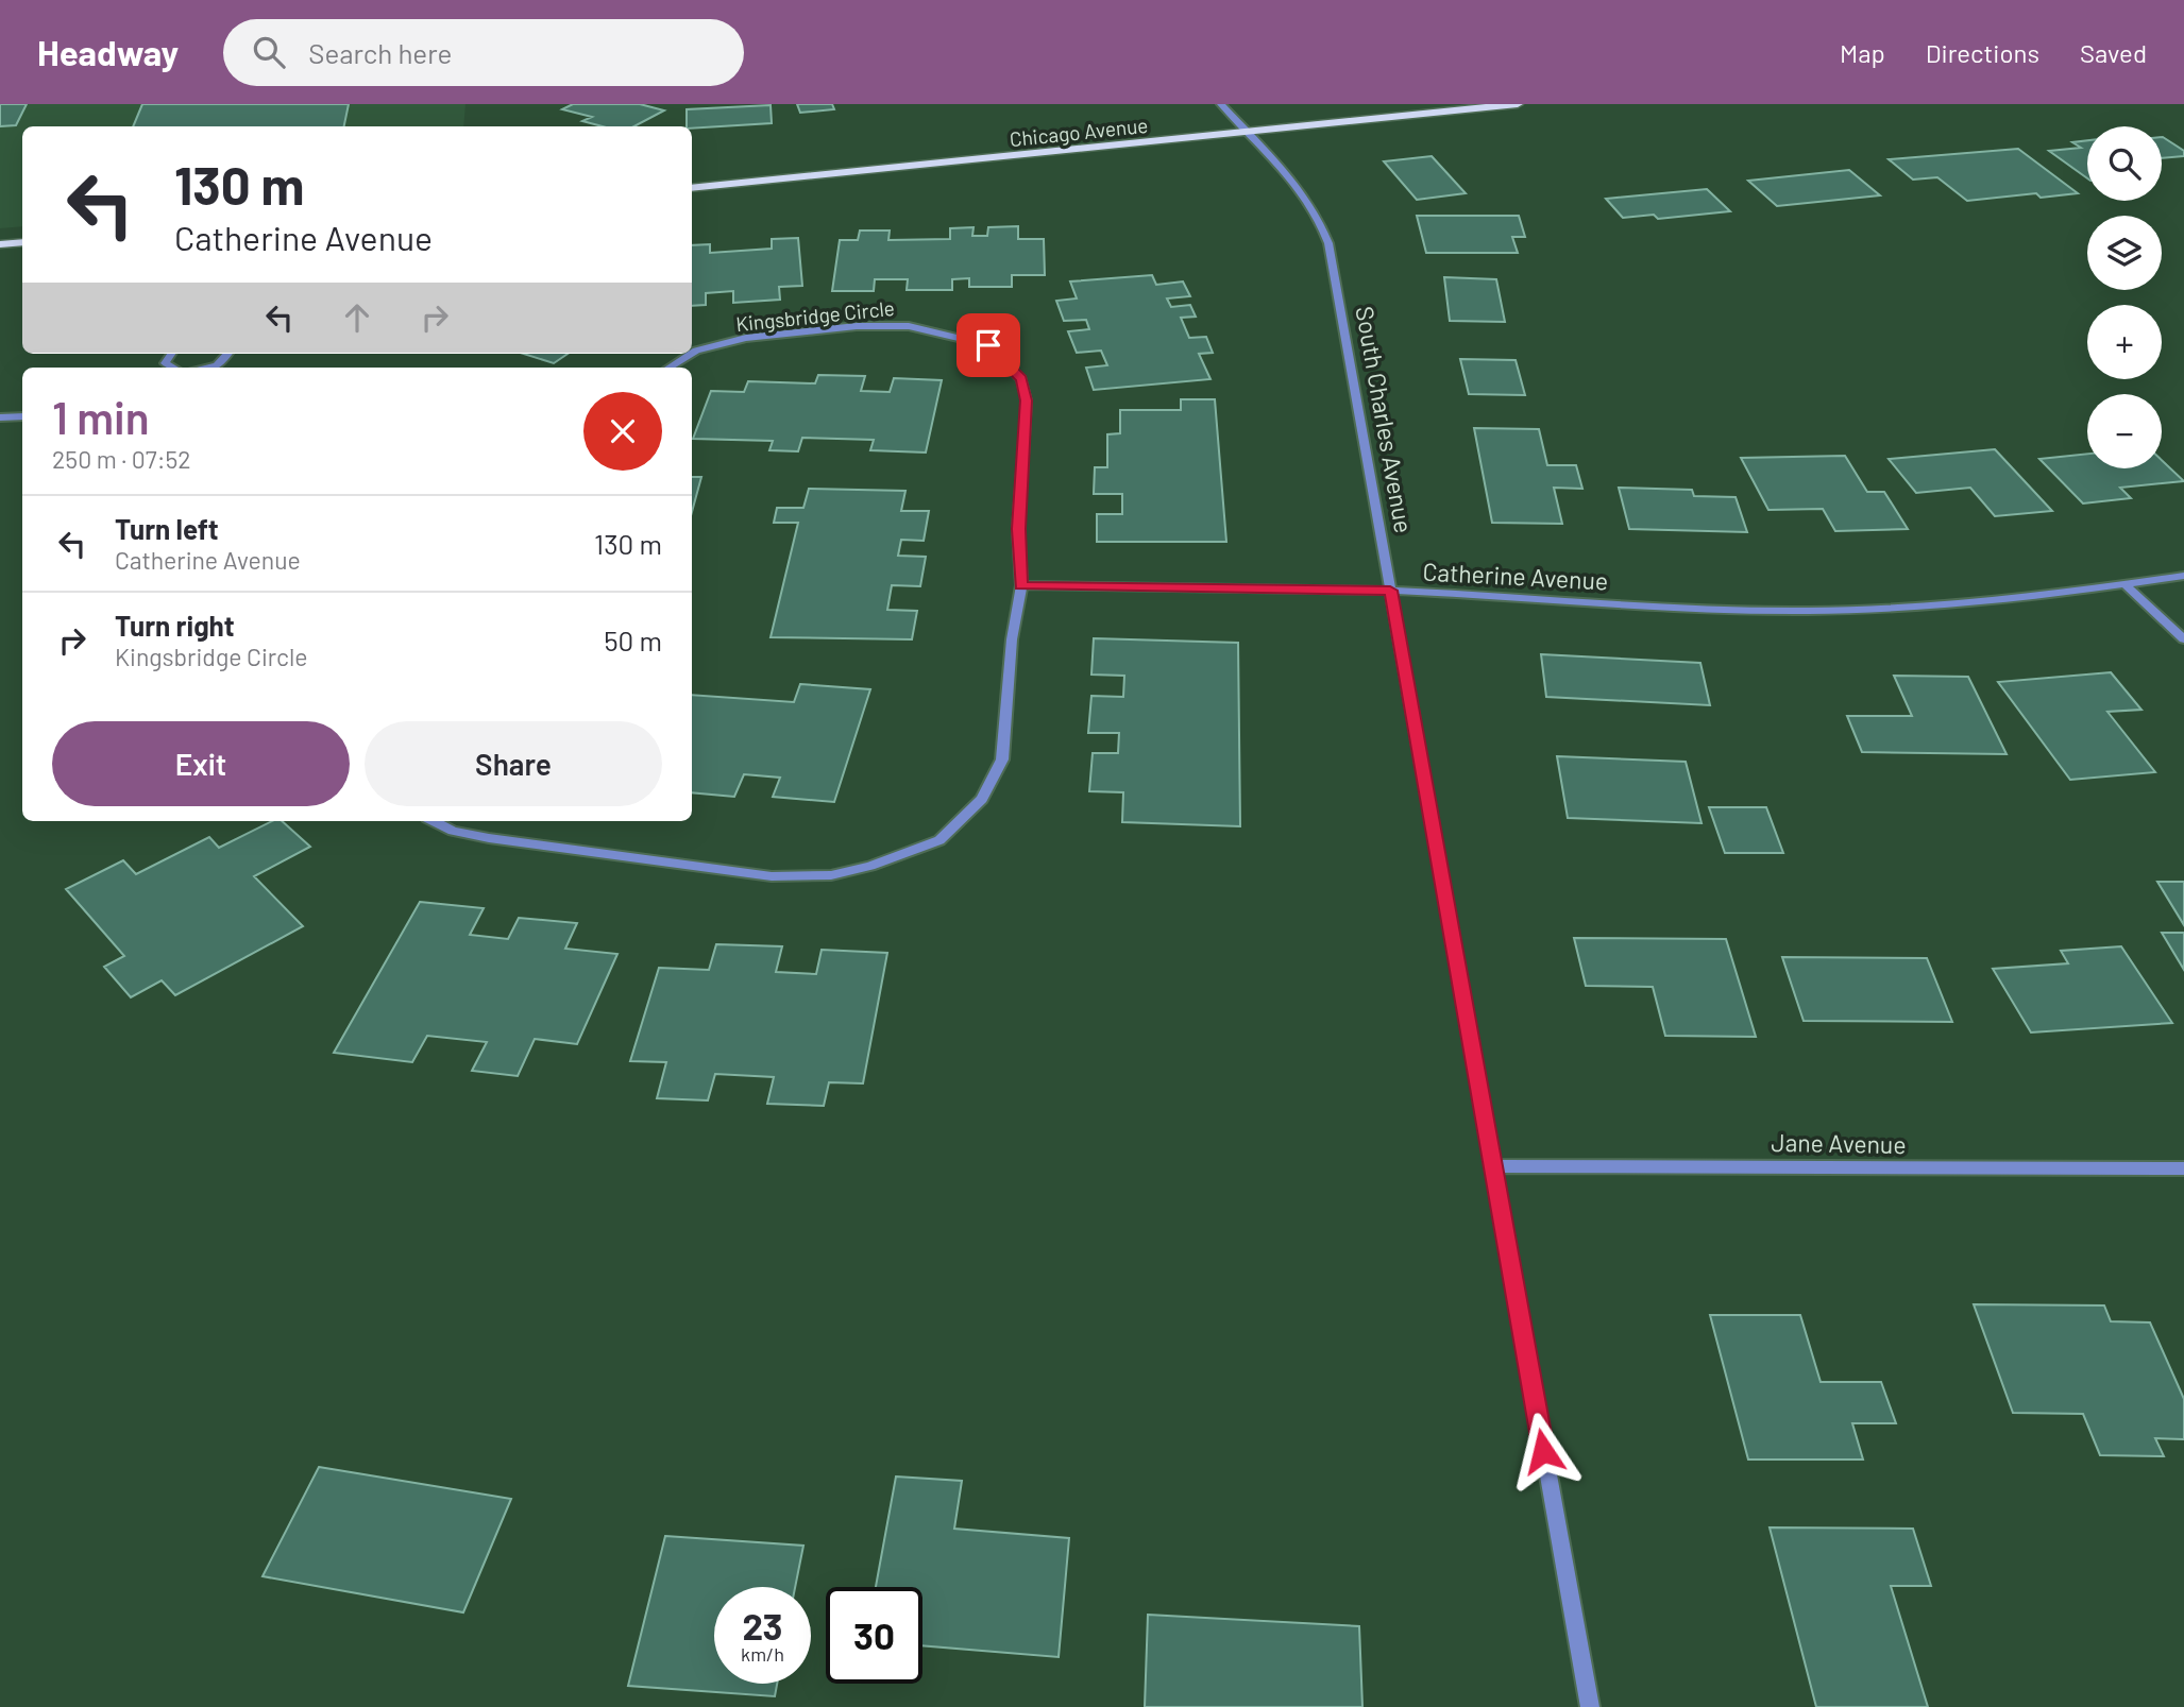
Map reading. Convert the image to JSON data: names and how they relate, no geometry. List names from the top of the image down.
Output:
{
  "streets": {
    "main road": ["Chicago Avenue"],
    "street": [
      "Kingsbridge Circle",
      "South Charles Avenue",
      "Catherine Avenue",
      "Jane Avenue"
    ]
  },
  "crossings": [
    ["Chicago Avenue", "South Charles Avenue"],
    ["Kingsbridge Circle", "Catherine Avenue"],
    ["South Charles Avenue", "Catherine Avenue"],
    ["South Charles Avenue", "Jane Avenue"]
  ],
  "page": {
    "header": "Headway",
    "search": "Search here",
    "nav": ["Map", "Directions", "Saved"],
    "map_buttons": ["+", "−"],
    "turn": ["130 m", "Catherine Avenue"],
    "heading": ["1 min", "250 m · 07:52"],
    "list": [
      {
        "name": "Turn left",
        "note": "Catherine Avenue",
        "value": "130 m"
      },
      {
        "name": "Turn right",
        "note": "Kingsbridge Circle",
        "value": "50 m"
      }
    ],
    "buttons": ["Exit", "Share"],
    "speed": "23 km/h",
    "limit": "30"
  }
}
